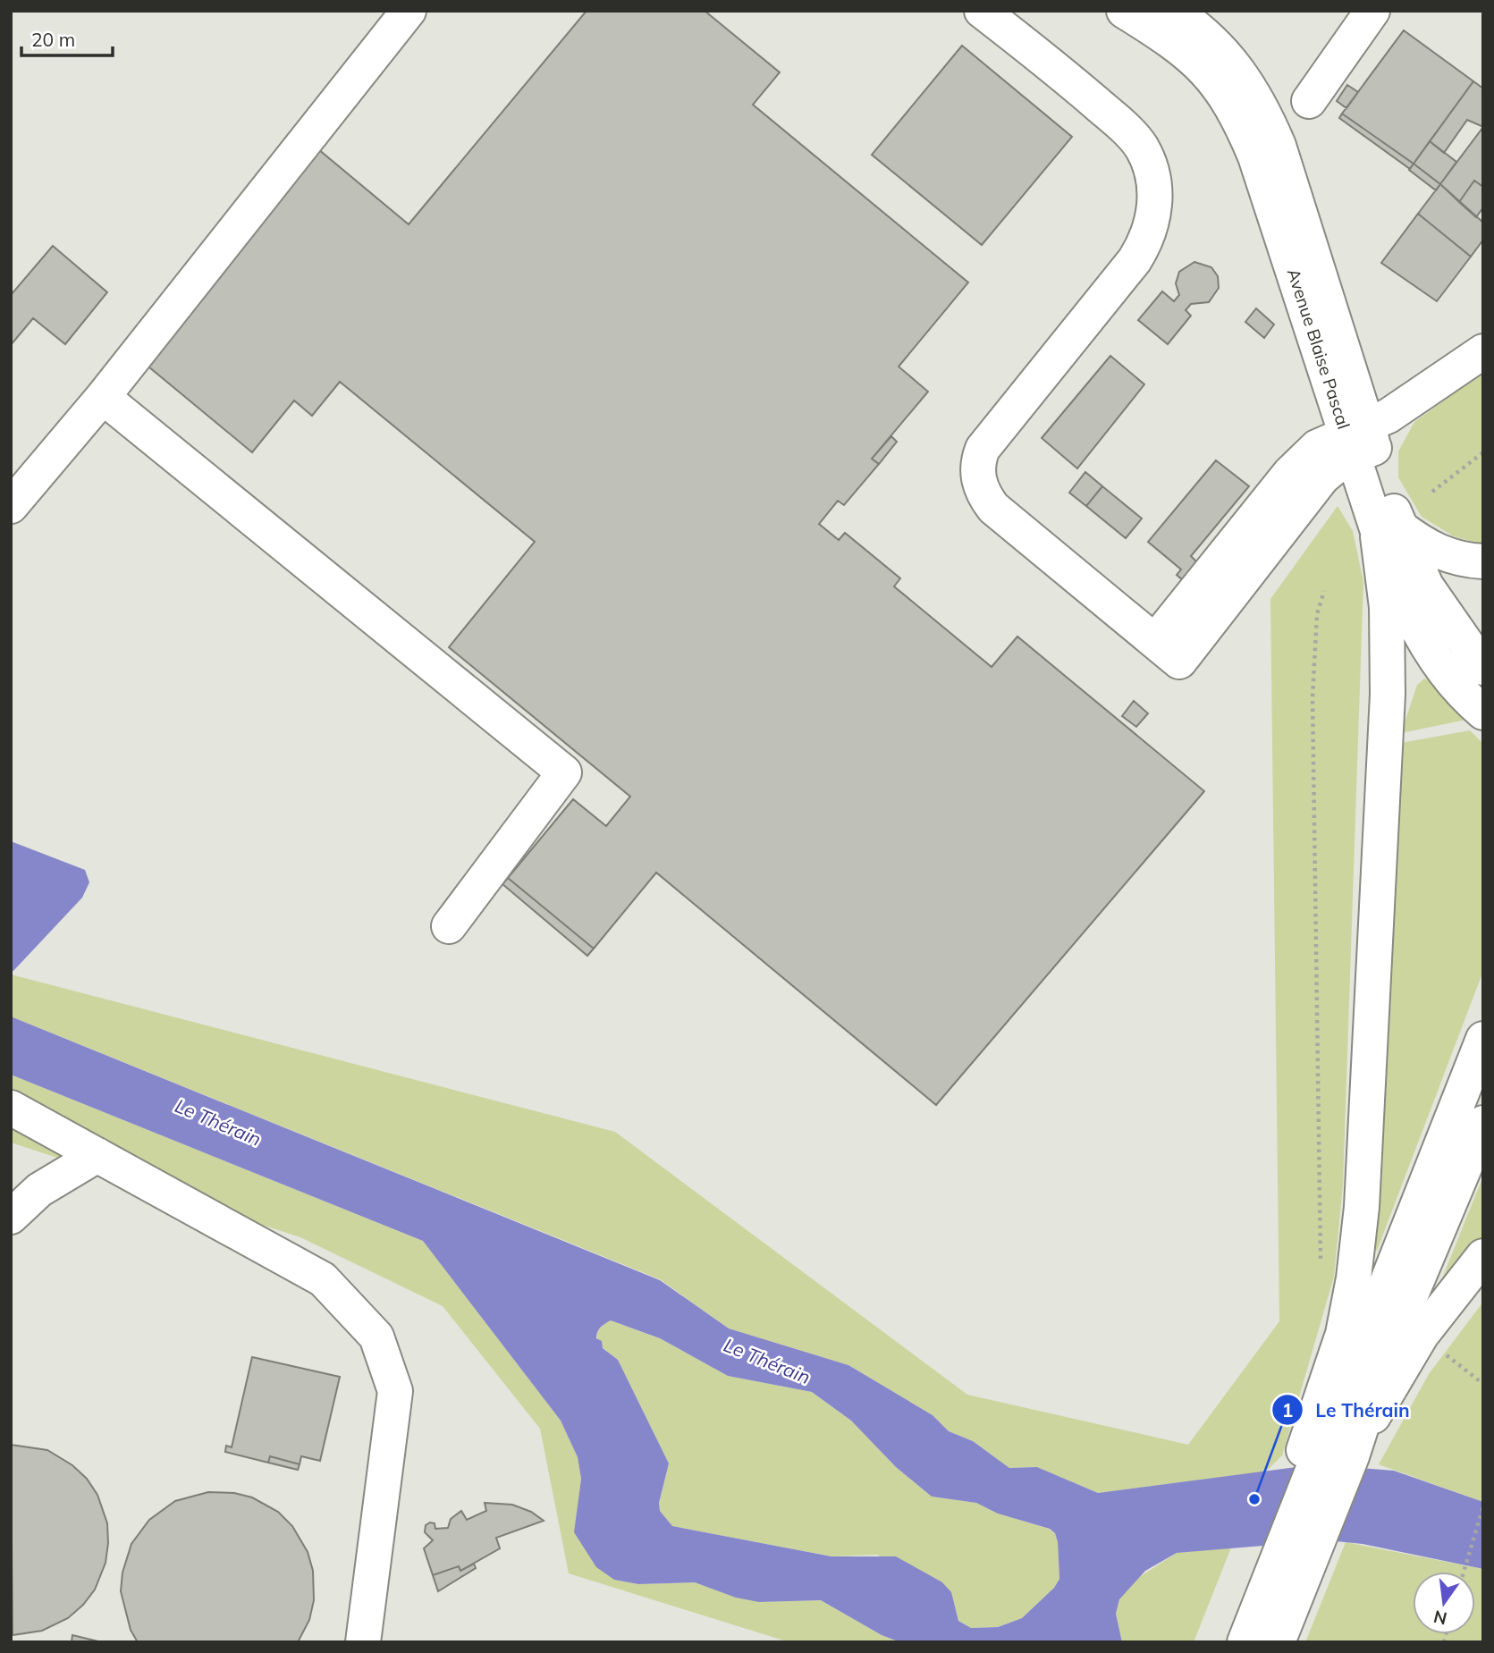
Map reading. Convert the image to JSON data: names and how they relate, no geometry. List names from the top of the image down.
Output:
{
  "streets": {
    "street": ["Avenue Blaise Pascal"]
  },
  "water": ["Le Thérain"],
  "places": ["Le Thérain"],
  "scale_bar": "20 m",
  "north": "bottom"
}
